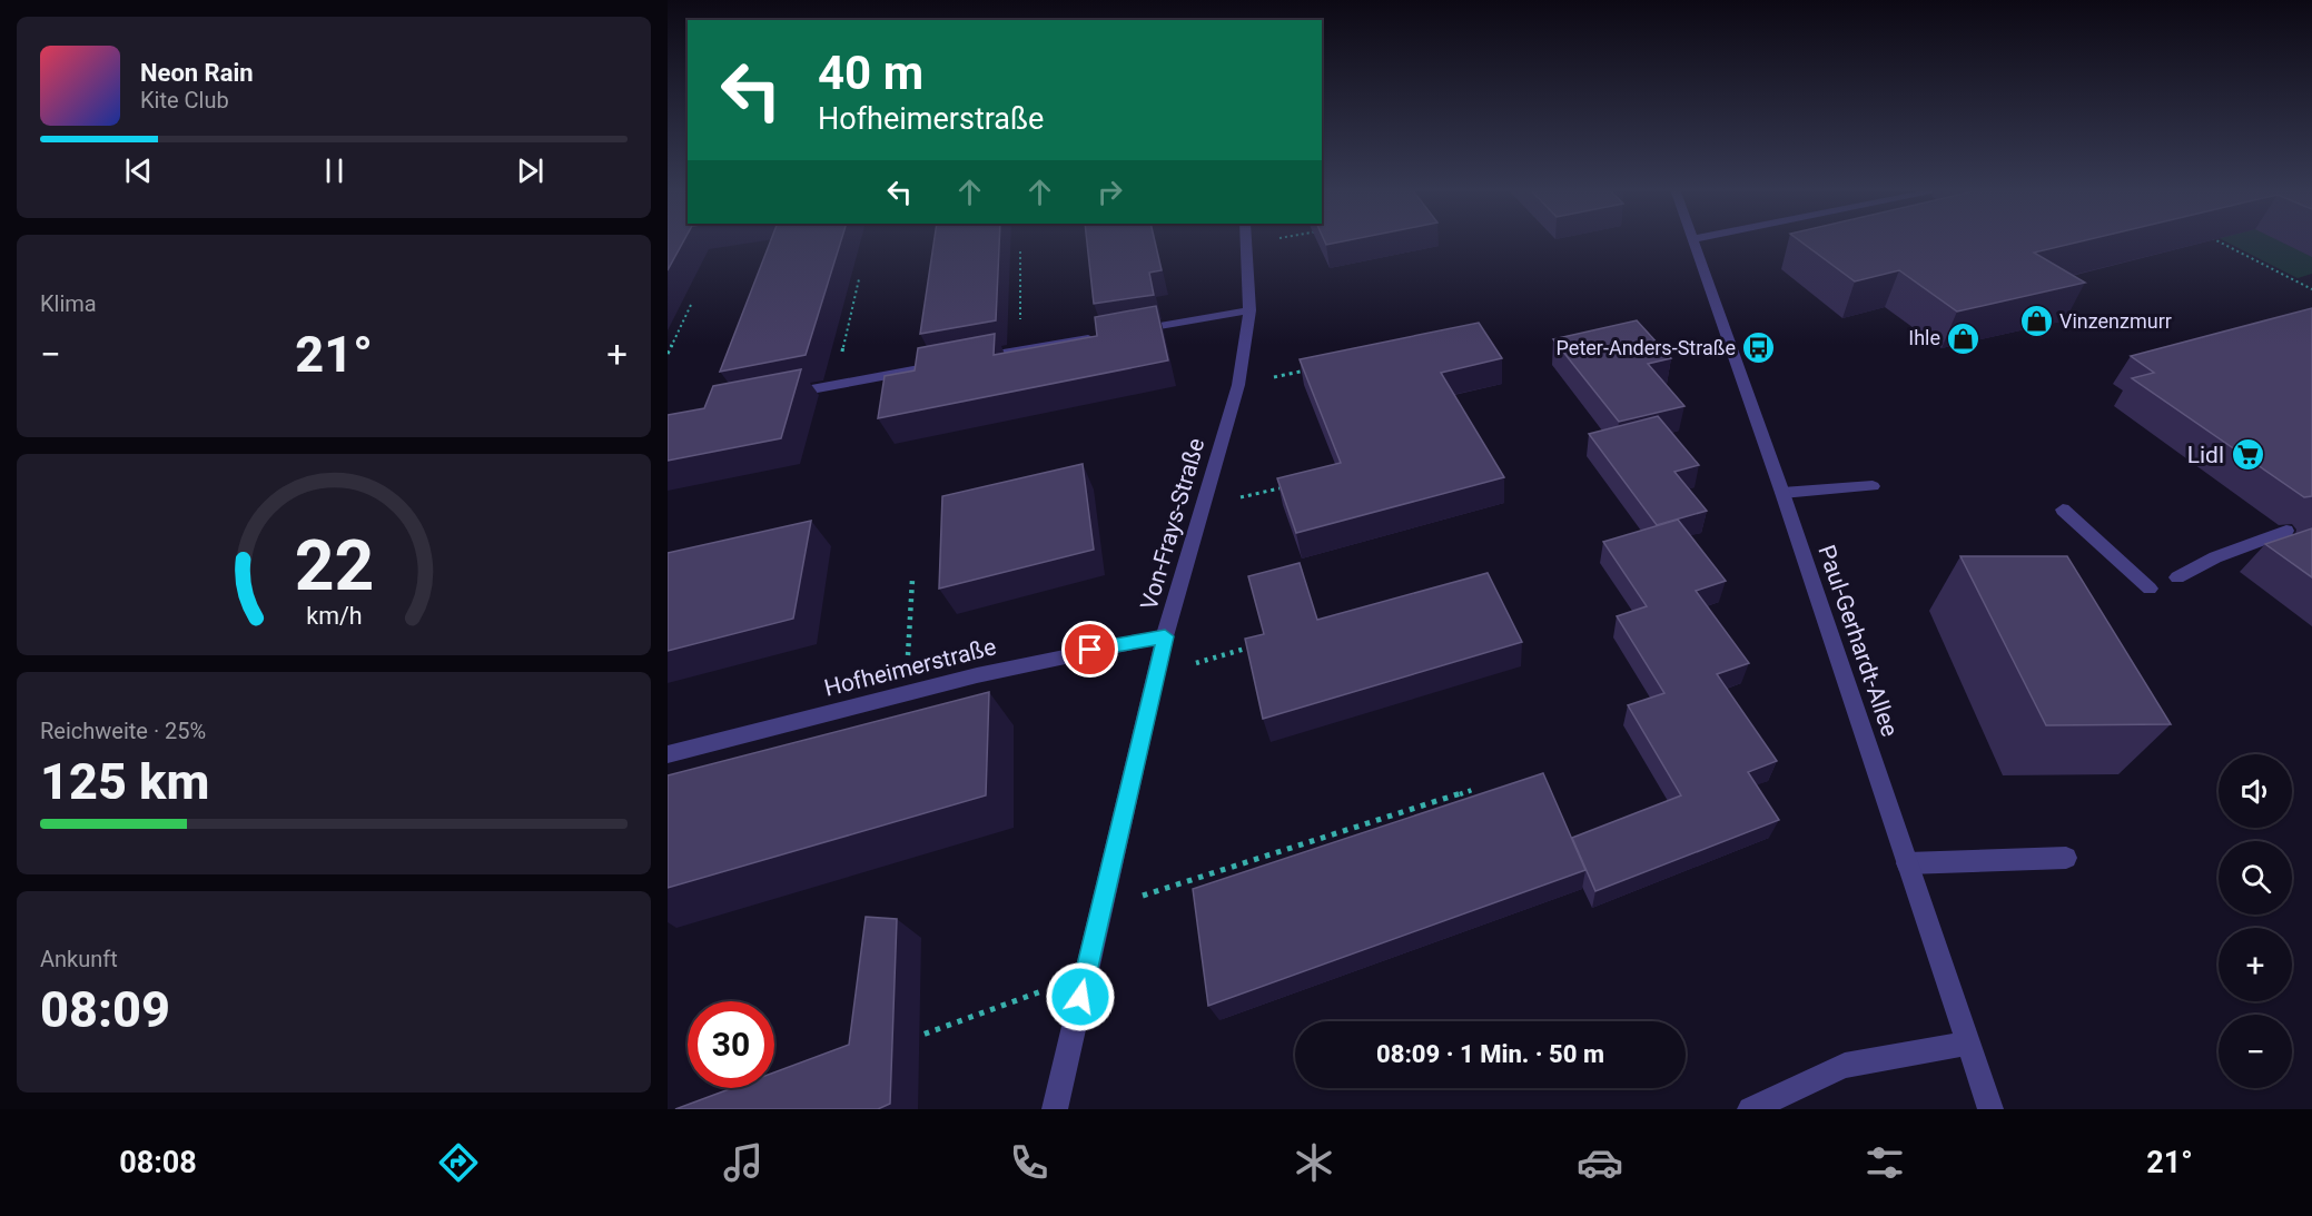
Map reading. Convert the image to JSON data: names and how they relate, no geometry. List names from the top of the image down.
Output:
{
  "streets": {
    "street": ["Von-Frays-Straße", "Paul-Gerhardt-Allee", "Hofheimerstraße"]
  },
  "crossings": [
    ["Von-Frays-Straße", "Hofheimerstraße"]
  ],
  "places": {
    "shop": ["Vinzenzmurr", "Ihle"],
    "bus stop": ["Peter-Anders-Straße"],
    "supermarket": ["Lidl"]
  },
  "page": {
    "turn": ["40 m", "Hofheimerstraße"],
    "song": ["Neon Rain", "Kite Club"],
    "tile": [
      "Klima",
      ["Reichweite · 25%", "125 km"],
      ["Ankunft", "08:09"]
    ],
    "heat": ["−", "21°", "+"],
    "map_buttons": ["+", "−"],
    "limit": "30",
    "trip": "08:09 · 1 Min. · 50 m",
    "tabs": ["08:08", "21°"],
    "gauge": ["22", "km/h"]
  }
}
